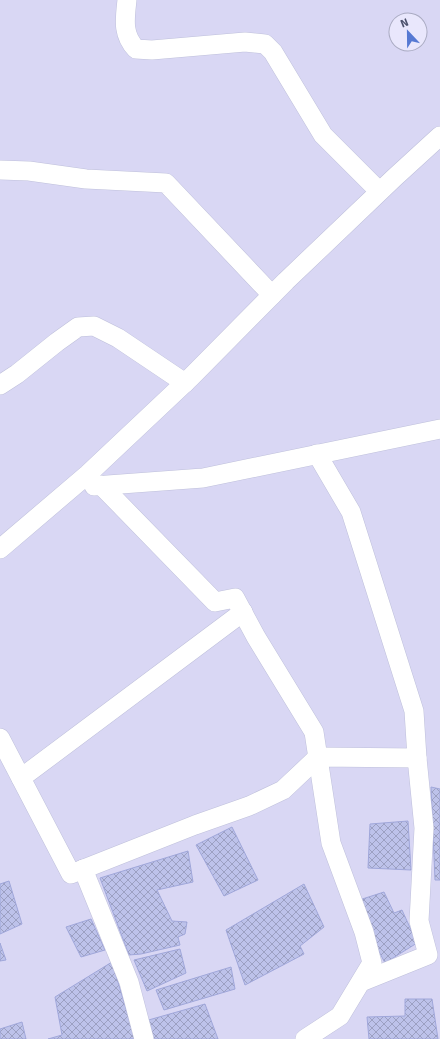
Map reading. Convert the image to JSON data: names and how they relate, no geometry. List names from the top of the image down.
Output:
{
  "north": "top"
}
